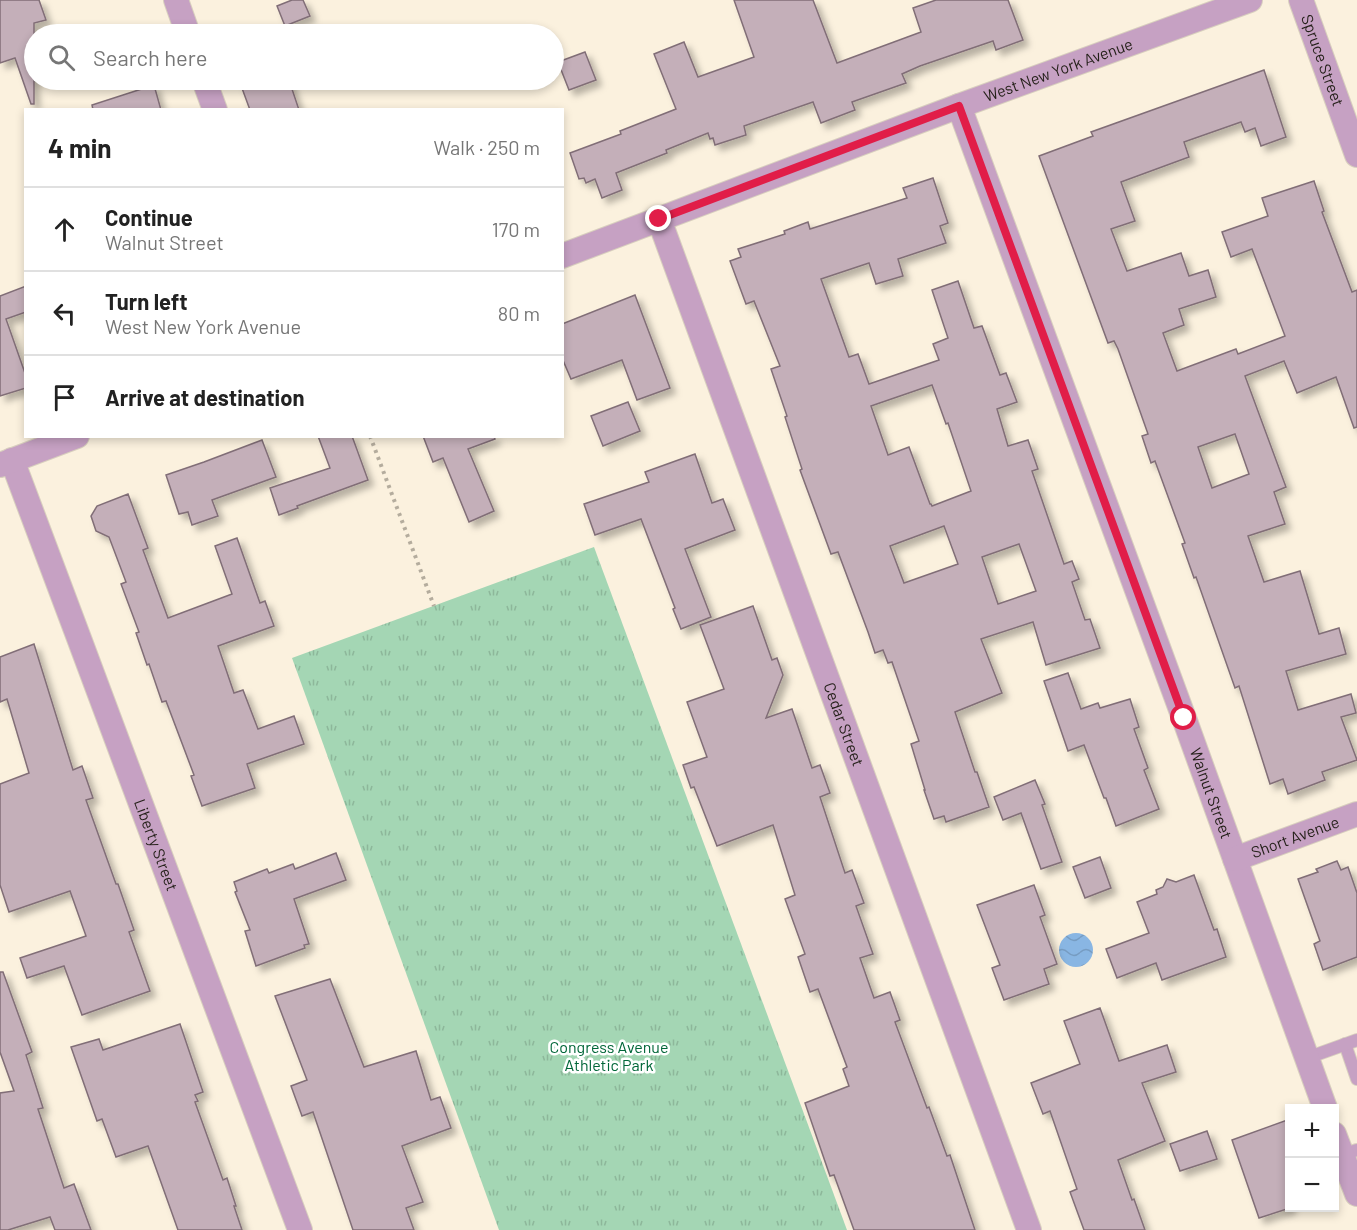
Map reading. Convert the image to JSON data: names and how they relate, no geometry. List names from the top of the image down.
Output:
{
  "streets": {
    "street": [
      "Spruce Street",
      "West New York Avenue",
      "Cedar Street",
      "Walnut Street",
      "Short Avenue",
      "Liberty Street"
    ]
  },
  "crossings": [
    ["West New York Avenue", "Cedar Street"],
    ["West New York Avenue", "Walnut Street"],
    ["Walnut Street", "Short Avenue"]
  ],
  "parks": ["Congress Avenue Athletic Park"],
  "page": {
    "search": "Search here",
    "heading": ["4 min", "Walk · 250 m"],
    "list": [
      ["Continue", "Walnut Street", "170 m"],
      ["Turn left", "West New York Avenue", "80 m"],
      "Arrive at destination"
    ],
    "map_buttons": ["+", "−"]
  }
}
